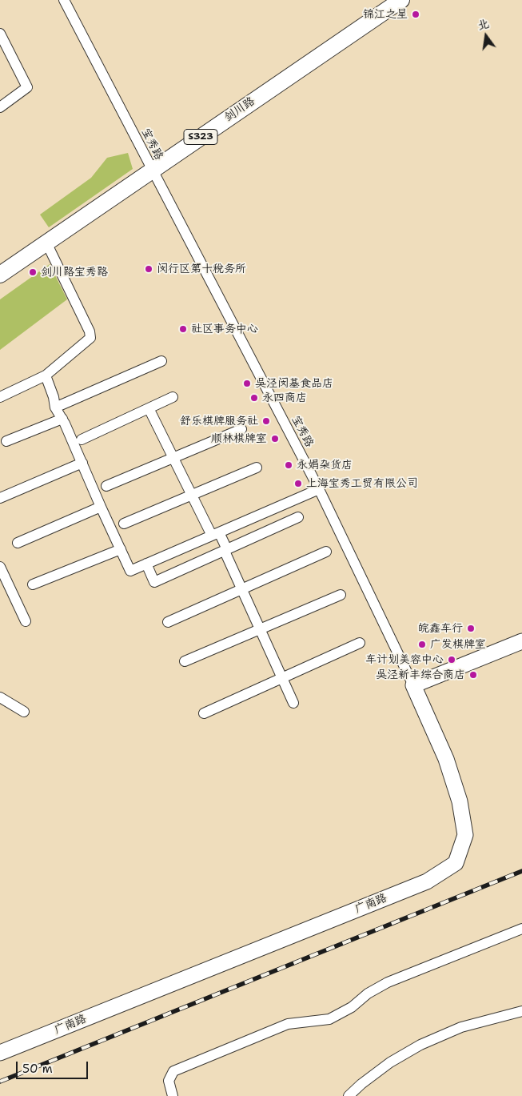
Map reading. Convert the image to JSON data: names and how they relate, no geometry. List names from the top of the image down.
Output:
{
  "streets": {
    "main road": ["剑川路", "S323"],
    "street": ["宝秀路", "广南路"]
  },
  "crossings": [
    ["剑川路", "宝秀路"],
    ["宝秀路", "广南路"]
  ],
  "places": [
    "锦江之星",
    "闵行区第十税务所",
    "剑川路宝秀路",
    "社区事务中心",
    "吴泾闵基食品店",
    "永四商店",
    "舒乐棋牌服务社",
    "顺林棋牌室",
    "永娟杂货店",
    "上海宝秀工贸有限公司",
    "皖鑫车行",
    "广发棋牌室",
    "车计划美容中心",
    "吴泾新丰综合商店"
  ],
  "scale_bar": "50 m",
  "north": "top"
}
